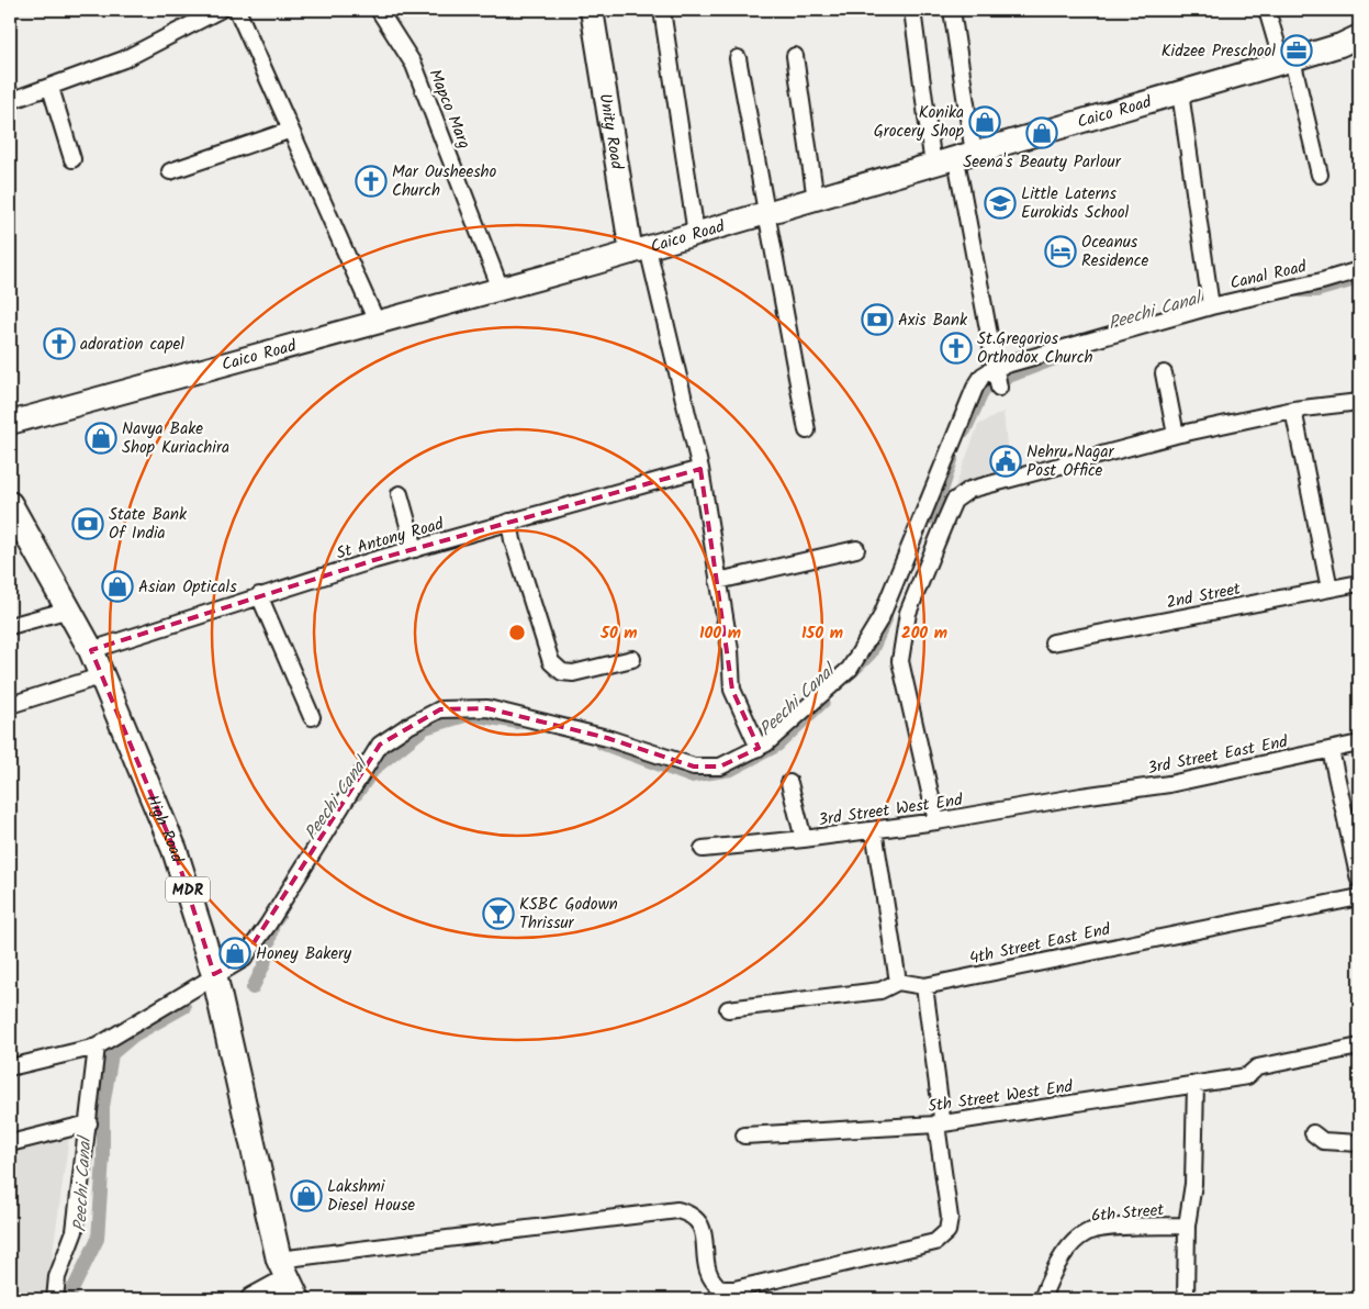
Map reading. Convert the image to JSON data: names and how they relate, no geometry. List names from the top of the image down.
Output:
{
  "streets": {
    "main road": ["High Road", "MDR"],
    "street": [
      "Mapco Marg",
      "Caico Road",
      "Unity Road",
      "Canal Road",
      "St Antony Road",
      "2nd Street",
      "3rd Street East End",
      "3rd Street West End",
      "4th Street East End",
      "5th Street West End",
      "6th Street"
    ]
  },
  "crossings": [
    ["Mapco Marg", "Caico Road"],
    ["Caico Road", "Unity Road"],
    ["St Antony Road", "High Road"],
    ["3rd Street East End", "3rd Street West End"],
    ["5th Street West End", "6th Street"]
  ],
  "water": ["Peechi Canal"],
  "places": {
    "office": ["Kidzee Preschool"],
    "shop": [
      "Konika Grocery Shop",
      "Seena's Beauty Parlour",
      "Navya Bake Shop Kuriachira",
      "Asian Opticals",
      "Honey Bakery",
      "Lakshmi Diesel House"
    ],
    "church": ["Mar Ousheesho Church", "adoration capel", "St.Gregorios Orthodox Church"],
    "school or university": ["Little Laterns Eurokids School"],
    "hotel": ["Oceanus Residence"],
    "bank": ["Axis Bank", "State Bank Of India"],
    "public building": ["Nehru Nagar Post Office"],
    "bar": ["KSBC Godown Thrissur"]
  },
  "rings": [
    "50 m",
    "100 m",
    "150 m",
    "200 m"
  ]
}
